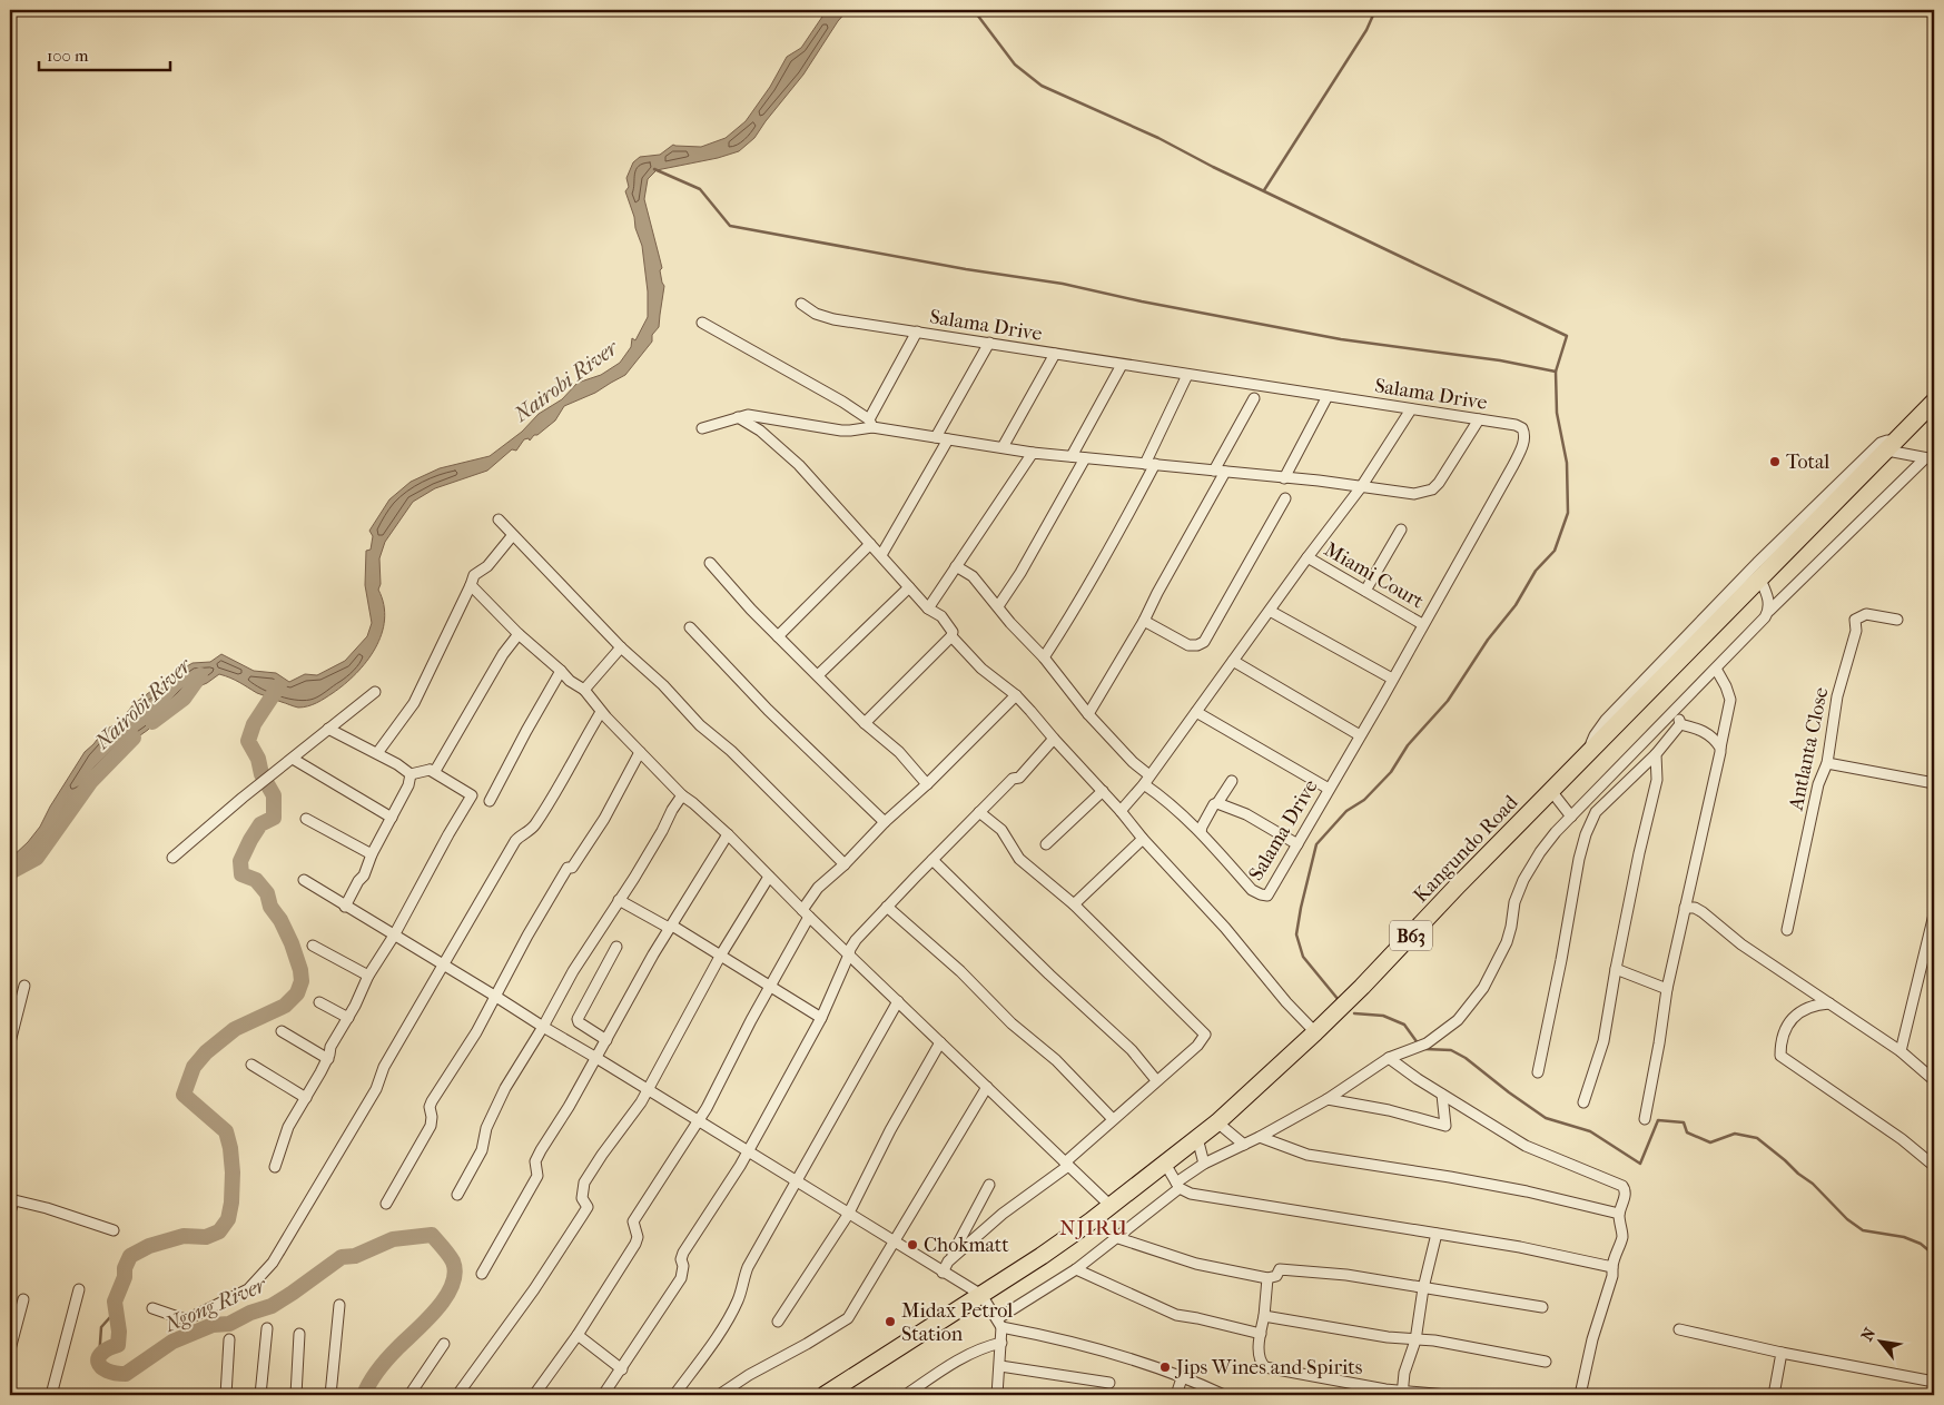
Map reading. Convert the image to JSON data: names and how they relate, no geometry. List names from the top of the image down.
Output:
{
  "streets": {
    "highway": ["Kangundo Road", "B63"],
    "street": ["Salama Drive", "Miami Court", "Antlanta Close"]
  },
  "crossings": [
    ["Salama Drive", "Miami Court"]
  ],
  "districts": ["NJIRU"],
  "water": ["Nairobi River", "Ngong River"],
  "places": [
    "Total",
    "Chokmatt",
    "Midax Petrol Station",
    "Jips Wines and Spirits"
  ],
  "scale_bar": "100 m",
  "north": "top left"
}
